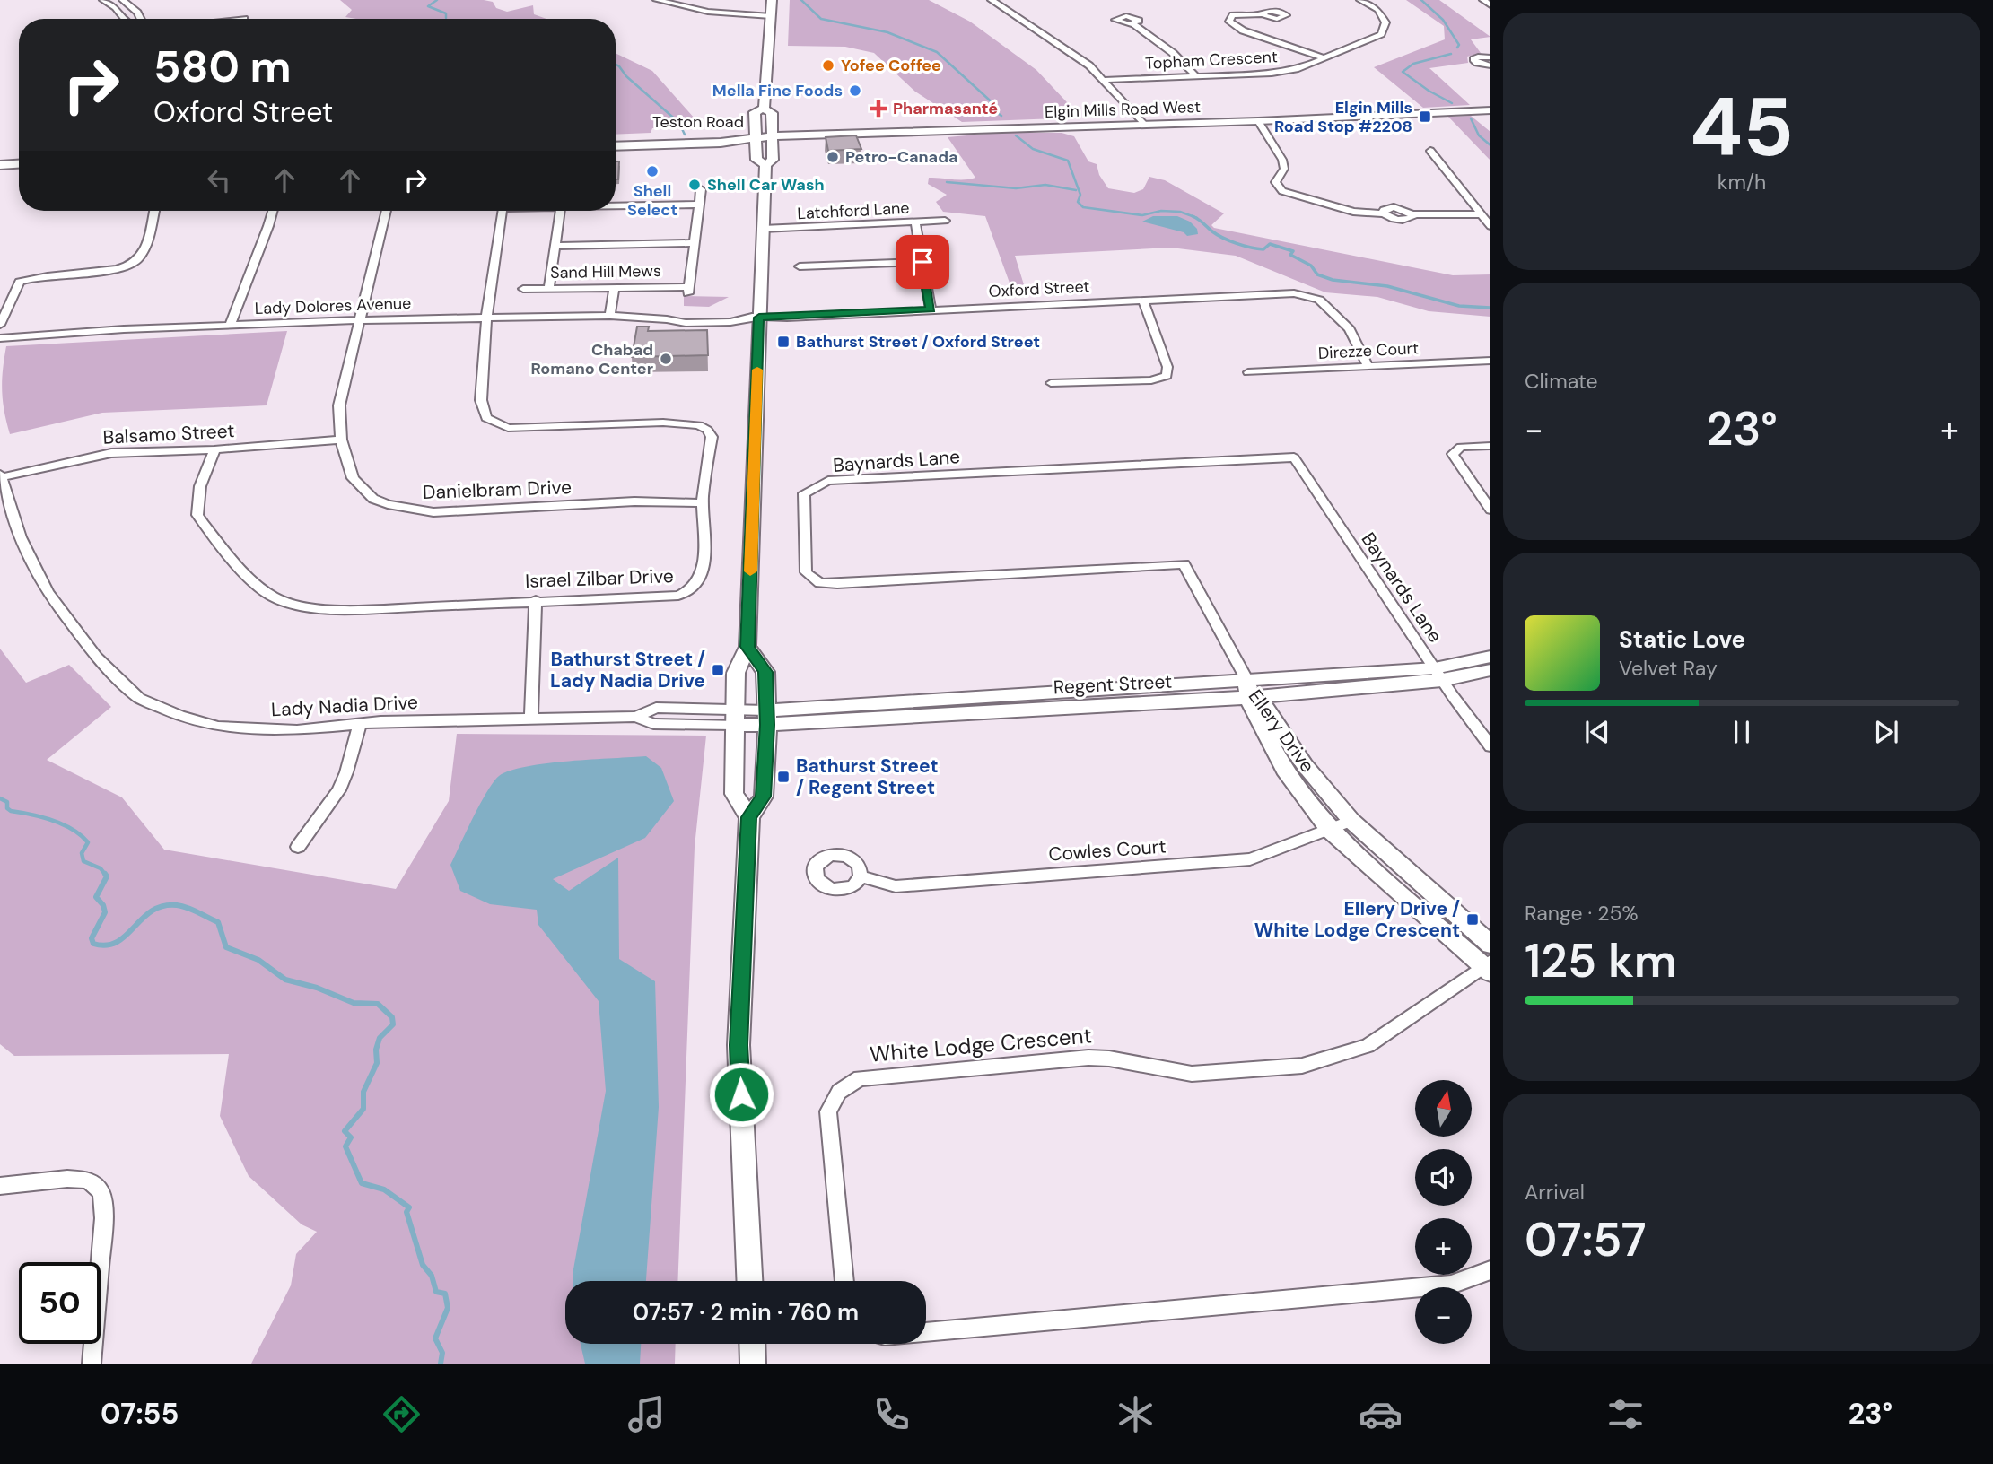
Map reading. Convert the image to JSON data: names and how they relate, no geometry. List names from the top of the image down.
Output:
{
  "streets": {
    "main road": [
      "Elgin Mills Road West",
      "Teston Road",
      "Regent Street",
      "Ellery Drive"
    ],
    "street": [
      "Topham Crescent",
      "Latchford Lane",
      "Sand Hill Mews",
      "Oxford Street",
      "Lady Dolores Avenue",
      "Direzze Court",
      "Balsamo Street",
      "Baynards Lane",
      "Danielbram Drive",
      "Israel Zilbar Drive",
      "Lady Nadia Drive",
      "Cowles Court",
      "White Lodge Crescent"
    ]
  },
  "crossings": [
    ["Elgin Mills Road West", "Teston Road"],
    ["Oxford Street", "Lady Dolores Avenue"],
    ["Oxford Street", "Direzze Court"],
    ["Lady Dolores Avenue", "Danielbram Drive"],
    ["Lady Dolores Avenue", "Israel Zilbar Drive"],
    ["Balsamo Street", "Danielbram Drive"],
    ["Balsamo Street", "Israel Zilbar Drive"],
    ["Balsamo Street", "Lady Nadia Drive"],
    ["Baynards Lane", "Regent Street"],
    ["Baynards Lane", "Ellery Drive"],
    ["Danielbram Drive", "Israel Zilbar Drive"],
    ["Regent Street", "Lady Nadia Drive"],
    ["Regent Street", "Ellery Drive"],
    ["Ellery Drive", "Cowles Court"],
    ["Ellery Drive", "White Lodge Crescent"]
  ],
  "places": {
    "other": [
      "Yofee Coffee",
      "Mella Fine Foods",
      "Petro-Canada",
      "Shell Select",
      "Shell Car Wash",
      "Chabad Romano Center"
    ],
    "health": ["Pharmasanté"],
    "transit": [
      "Elgin Mills Road Stop #2208",
      "Bathurst Street / Oxford Street",
      "Bathurst Street / Lady Nadia Drive",
      "Bathurst Street / Regent Street",
      "Ellery Drive / White Lodge Crescent"
    ]
  },
  "north": "top",
  "page": {
    "tile": [
      ["45", "km/h"],
      "Climate",
      ["Range · 25%", "125 km"],
      ["Arrival", "07:57"]
    ],
    "turn": ["580 m", "Oxford Street"],
    "heat": ["−", "23°", "+"],
    "song": ["Static Love", "Velvet Ray"],
    "map_buttons": ["+", "−"],
    "limit": "50",
    "trip": "07:57 · 2 min · 760 m",
    "tabs": ["07:55", "23°"]
  }
}
